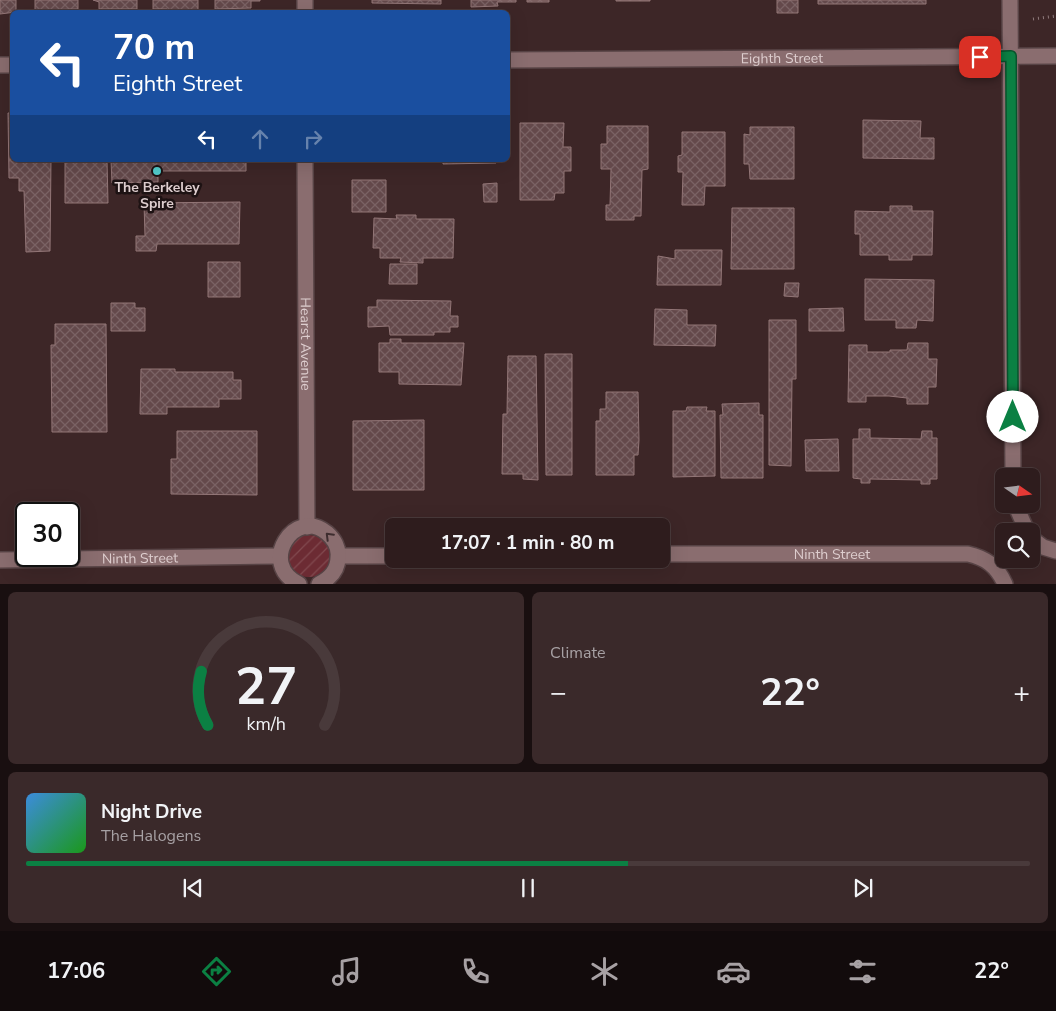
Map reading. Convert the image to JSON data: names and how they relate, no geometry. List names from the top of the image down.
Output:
{
  "streets": {
    "street": ["Eighth Street", "Hearst Avenue", "Ninth Street"]
  },
  "places": ["The Berkeley Spire"],
  "north": "right",
  "page": {
    "turn": ["70 m", "Eighth Street"],
    "limit": "30",
    "trip": "17:07 · 1 min · 80 m",
    "tile": "Climate",
    "heat": ["−", "22°", "+"],
    "song": ["Night Drive", "The Halogens"],
    "tabs": ["17:06", "22°"],
    "gauge": ["27", "km/h"]
  }
}
